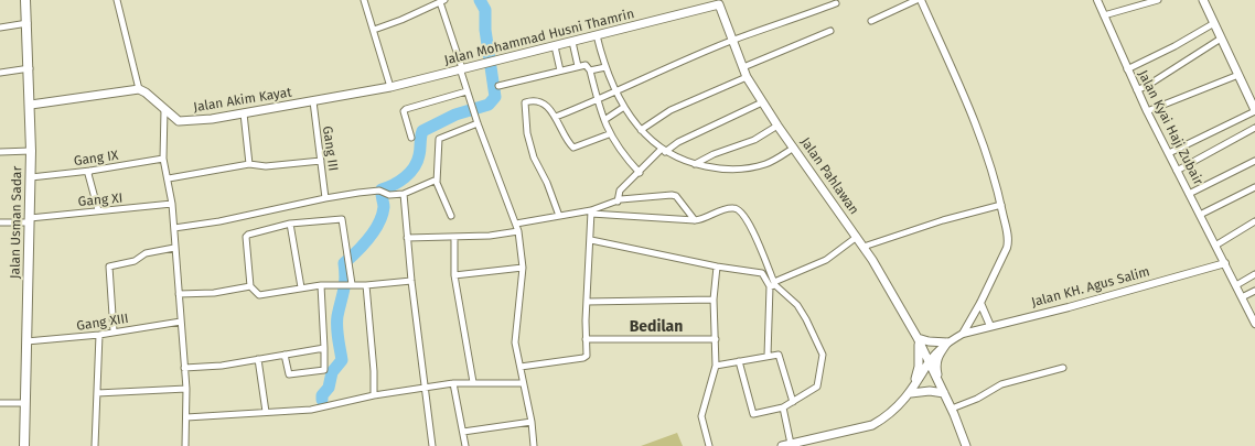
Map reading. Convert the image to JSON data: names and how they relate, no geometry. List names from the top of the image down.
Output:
{
  "streets": {
    "highway": ["Jalan Usman Sadar"],
    "main road": ["Jalan Mohammad Husni Thamrin", "Jalan Akim Kayat", "Jalan Pahlawan"],
    "street": [
      "Jalan Kyai Haji Zubair",
      "Gang III",
      "Gang IX",
      "Gang XI",
      "Jalan KH. Agus Salim",
      "Gang XIII"
    ]
  },
  "crossings": [
    ["Jalan Mohammad Husni Thamrin", "Jalan Akim Kayat"],
    ["Jalan Mohammad Husni Thamrin", "Jalan Pahlawan"],
    ["Jalan Akim Kayat", "Gang III"],
    ["Jalan Kyai Haji Zubair", "Jalan KH. Agus Salim"],
    ["Gang IX", "Jalan Usman Sadar"],
    ["Jalan Pahlawan", "Jalan KH. Agus Salim"],
    ["Gang XI", "Jalan Usman Sadar"],
    ["Jalan Usman Sadar", "Gang XIII"]
  ],
  "districts": ["Bedilan"]
}
